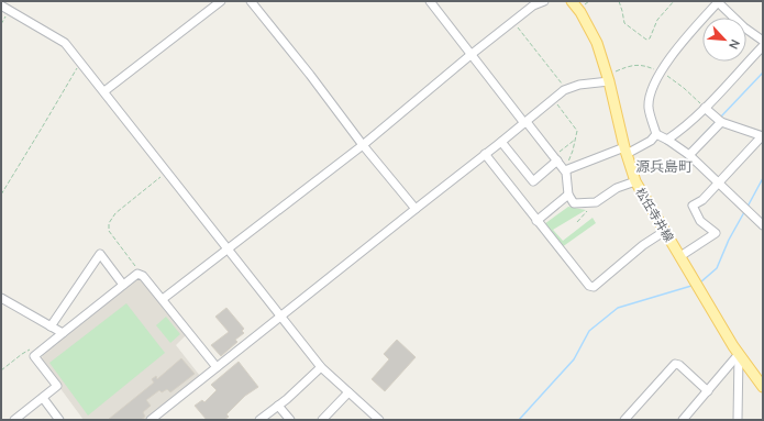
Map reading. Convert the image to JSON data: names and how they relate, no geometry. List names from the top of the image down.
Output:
{
  "streets": {
    "main road": ["松任寺井線"]
  },
  "districts": ["源兵島町"],
  "north": "bottom right"
}
